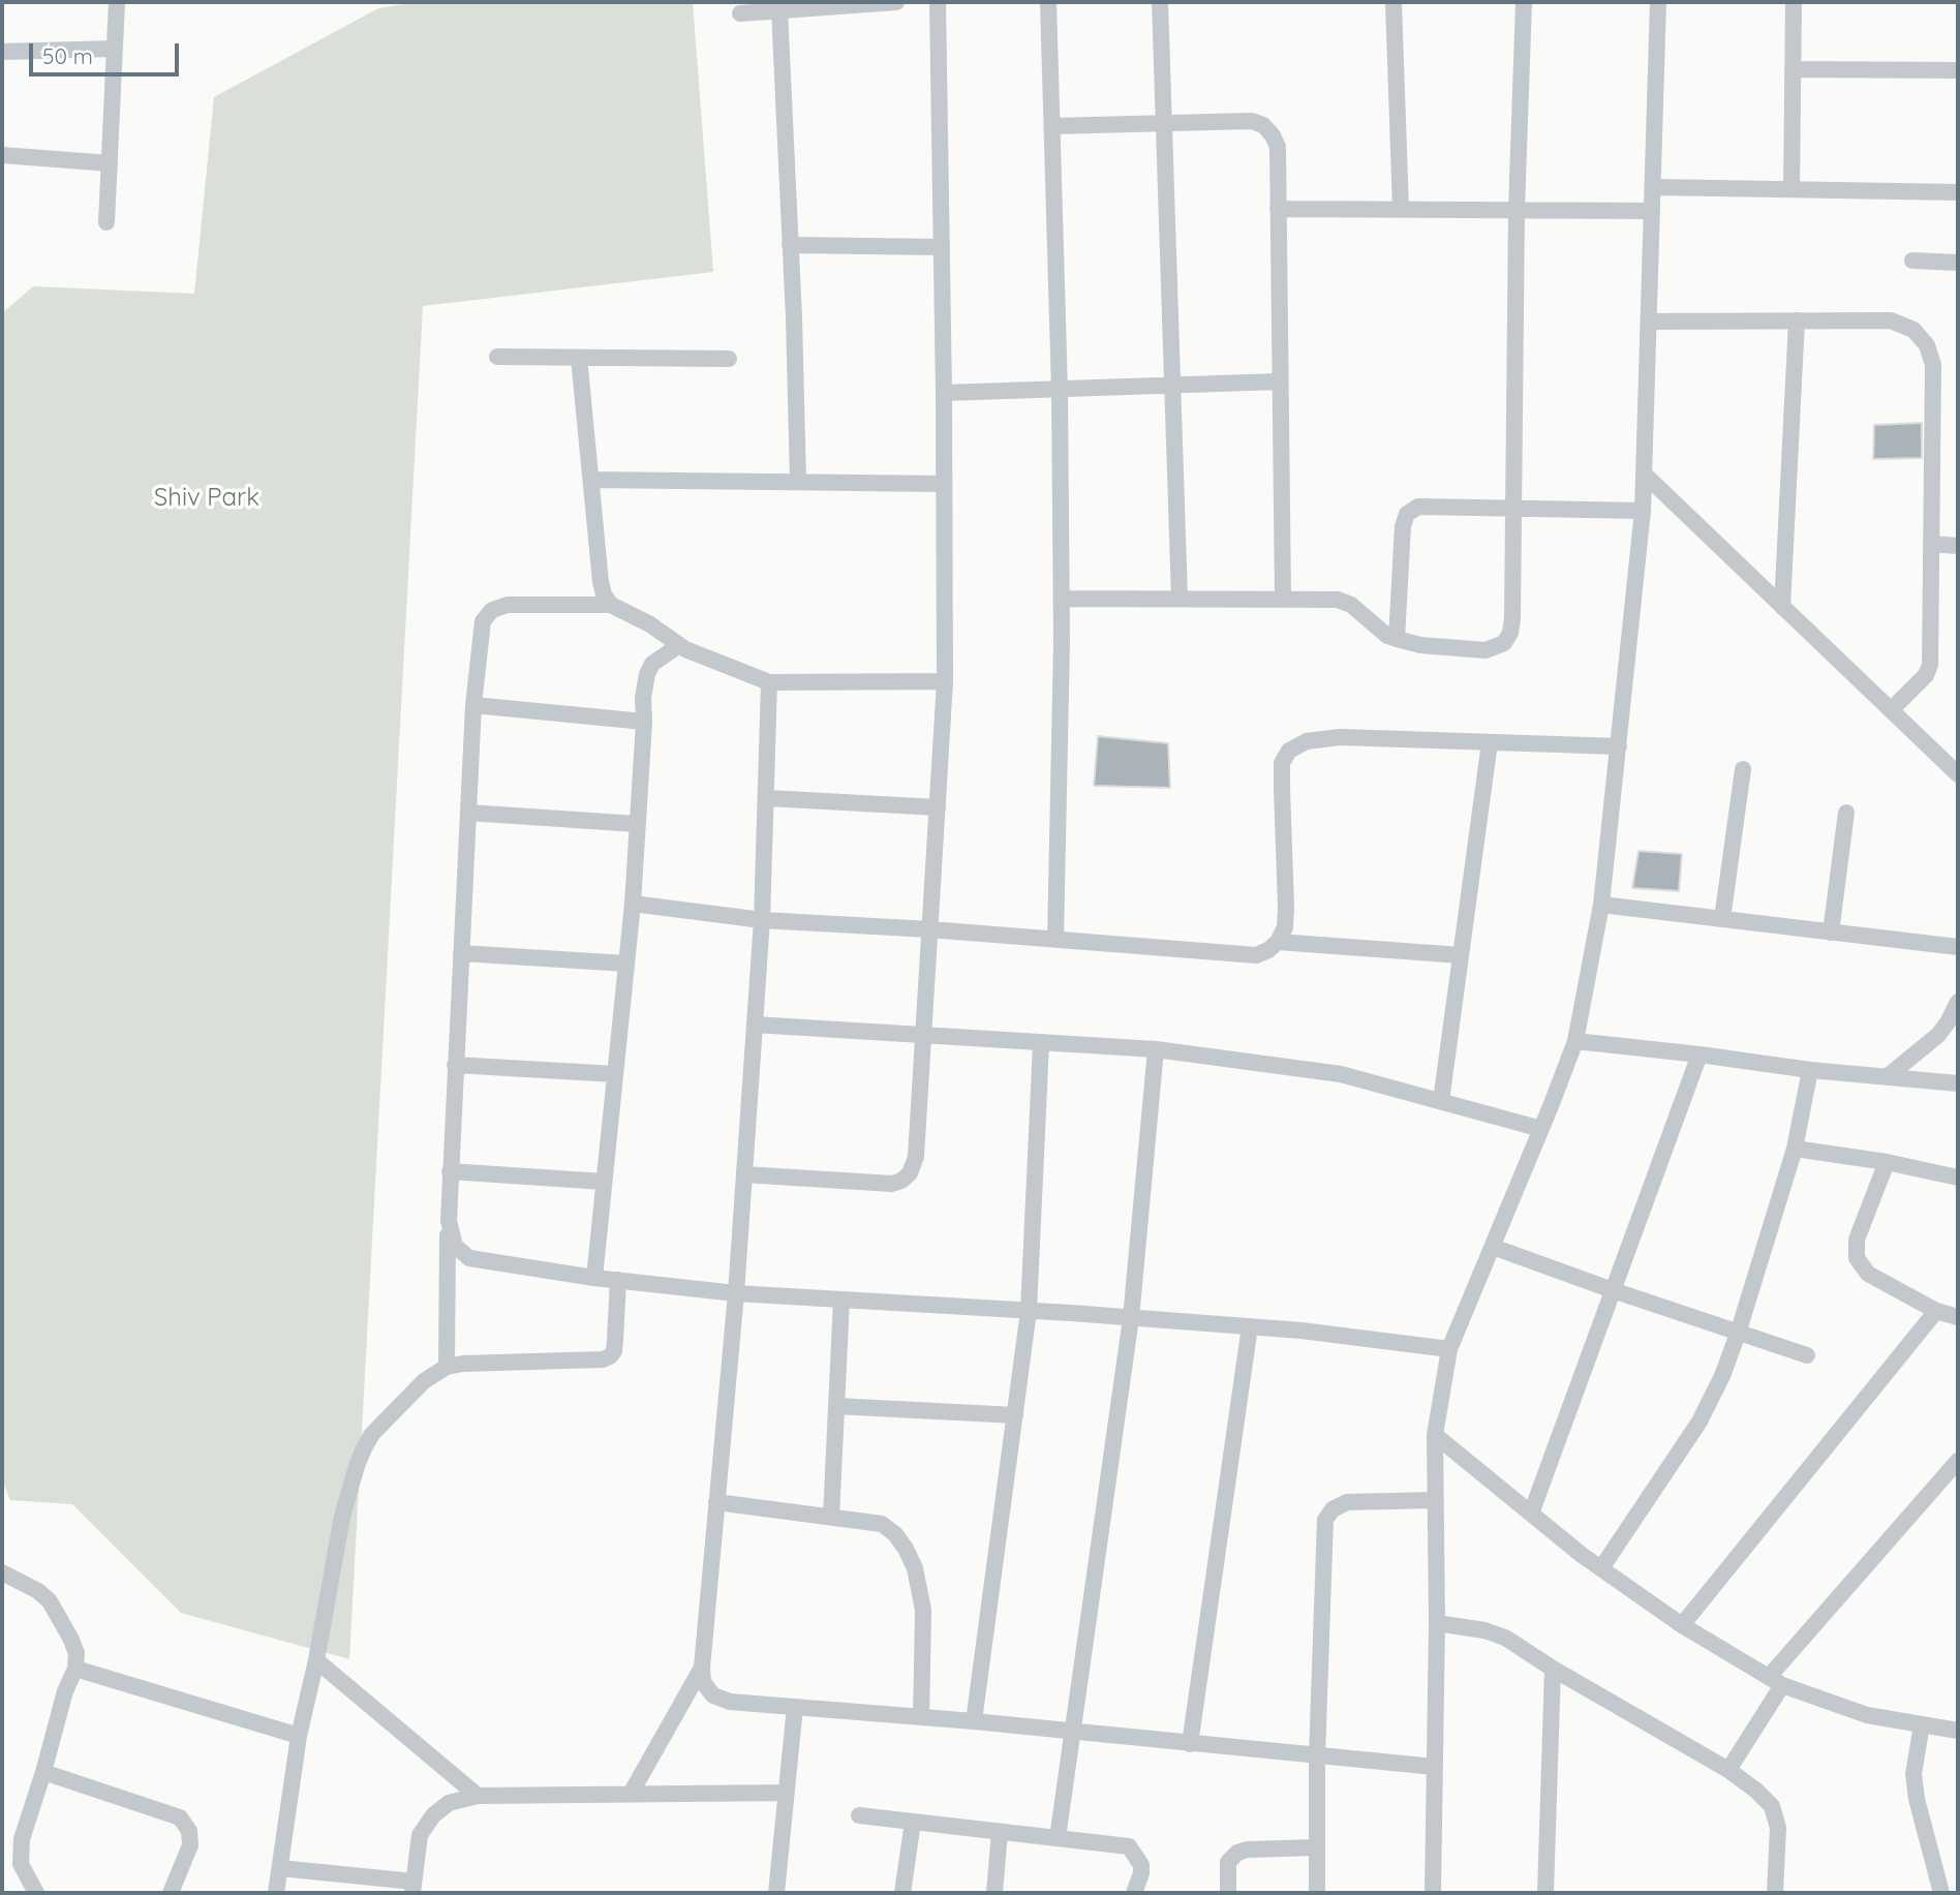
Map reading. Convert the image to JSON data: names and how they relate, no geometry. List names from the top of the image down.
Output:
{
  "parks": ["Shiv Park"],
  "scale_bar": "50 m"
}
